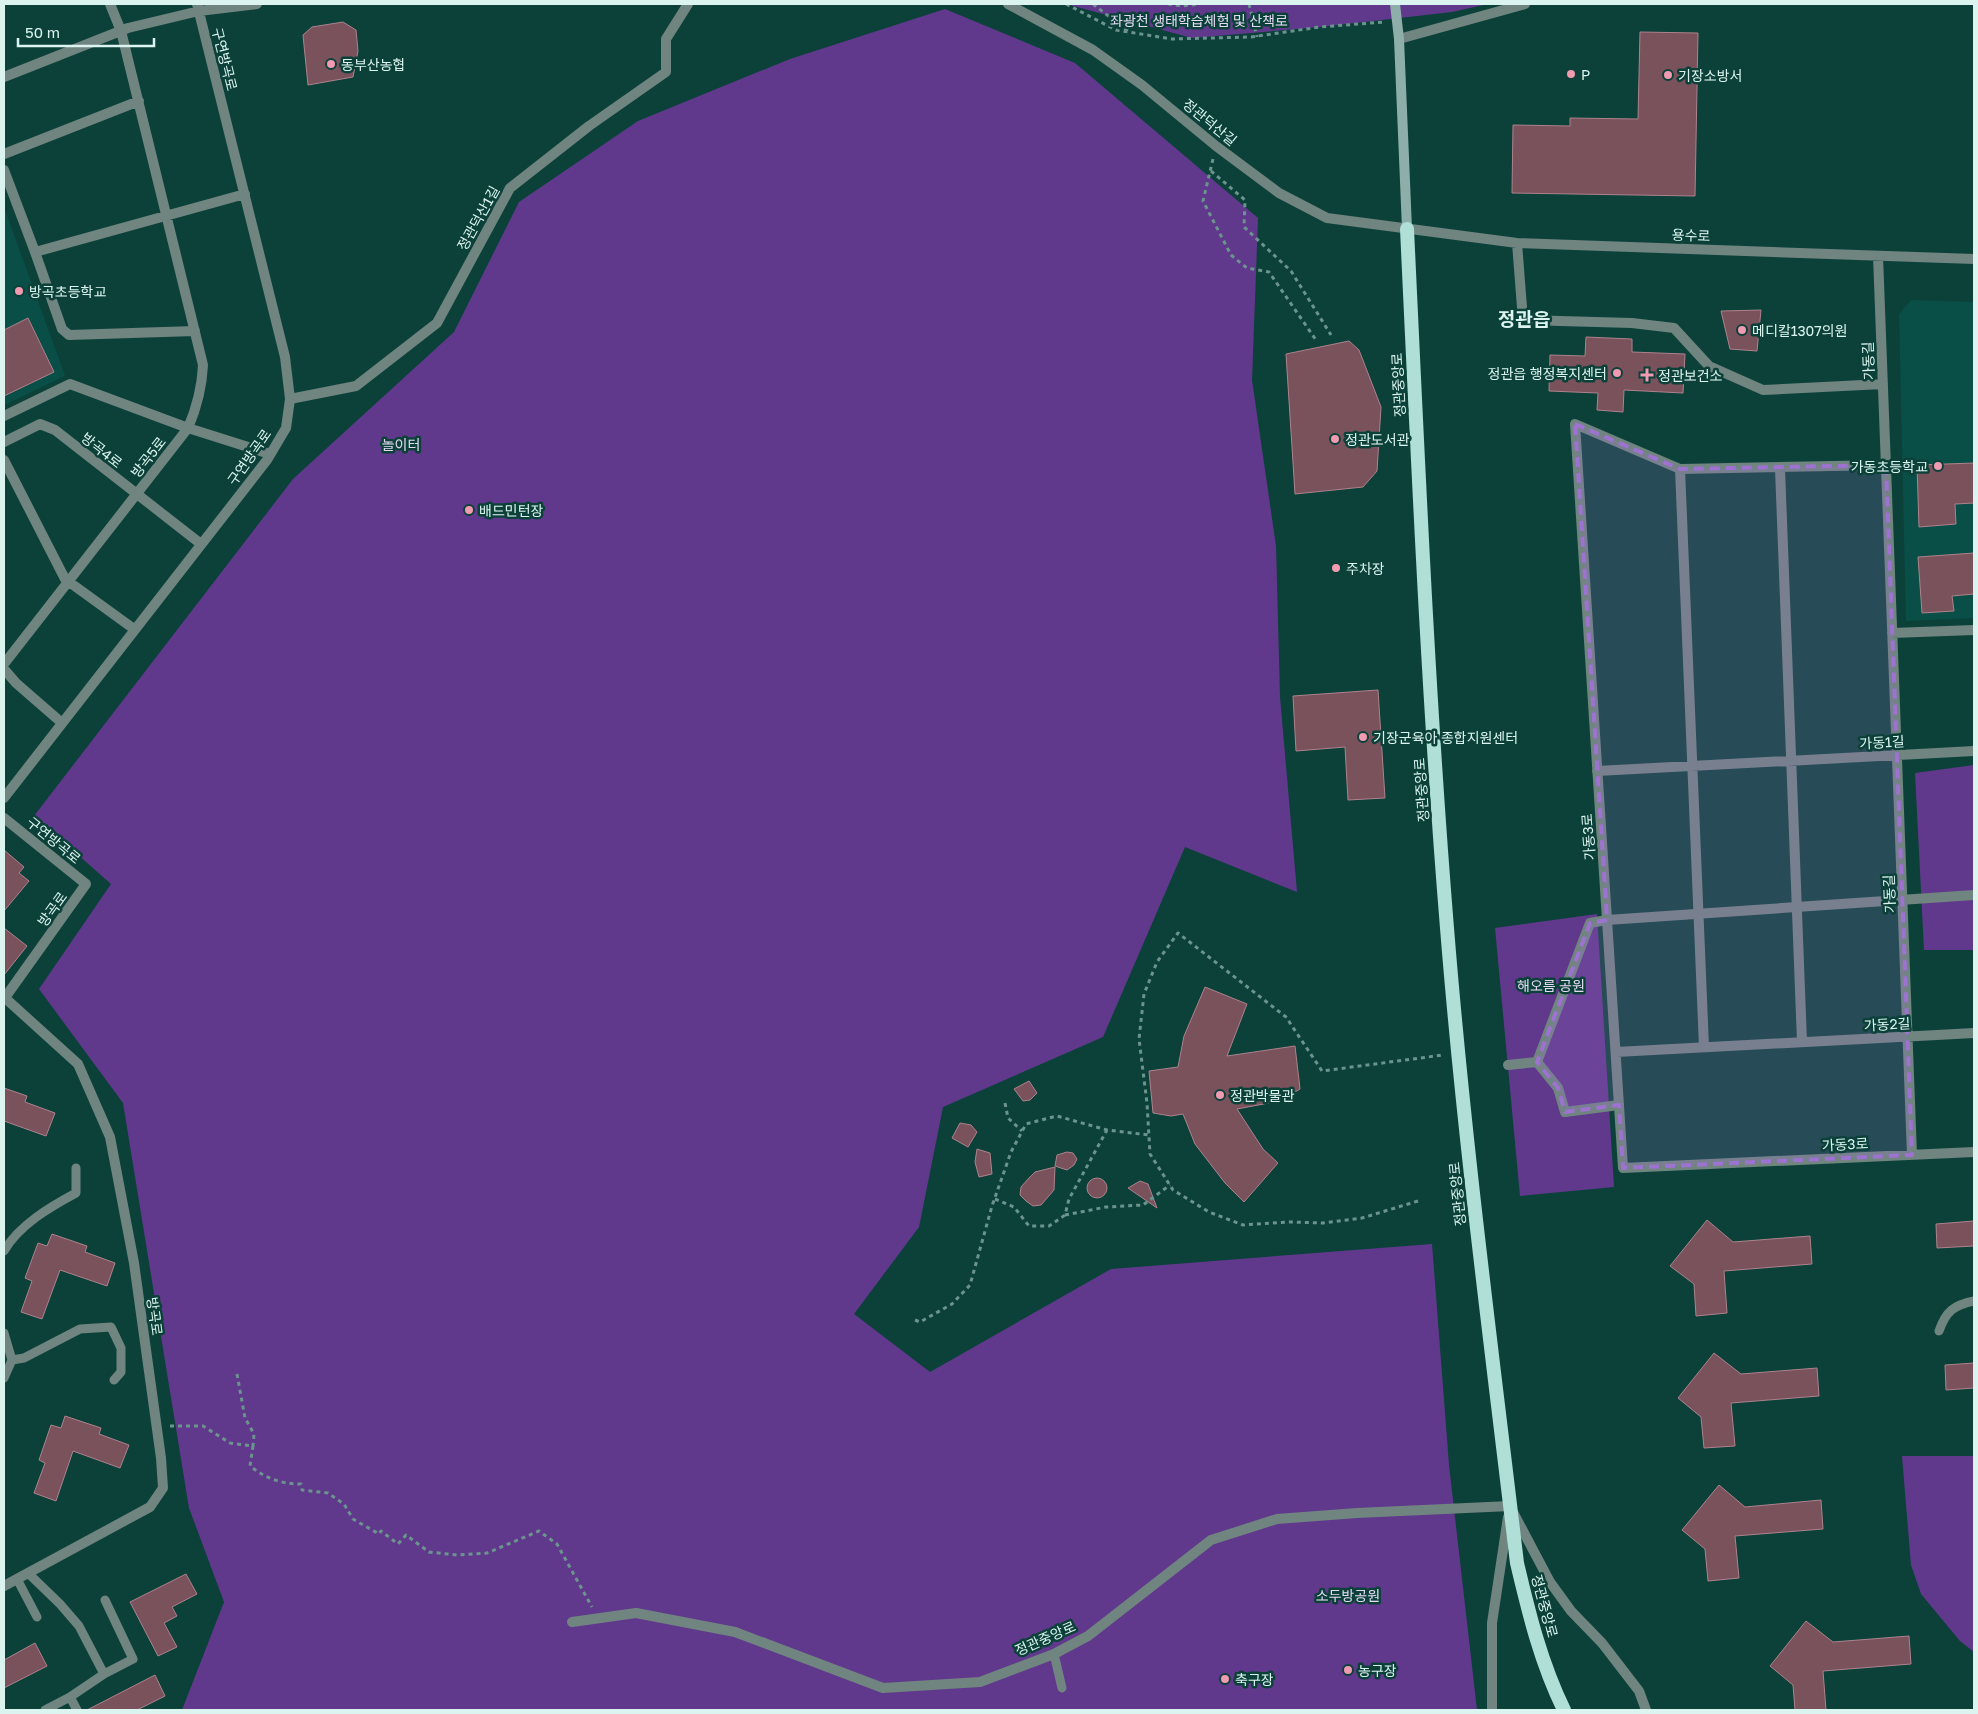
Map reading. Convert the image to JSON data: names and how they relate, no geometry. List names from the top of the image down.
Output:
{
  "streets": {
    "highway": ["정관중앙로"],
    "street": [
      "구연방곡로",
      "정관덕산길",
      "정관덕산1길",
      "용수로",
      "가동길",
      "방곡4로",
      "방곡5로",
      "가동1길",
      "가동3로",
      "방곡로",
      "가동2길"
    ]
  },
  "crossings": [
    ["구연방곡로", "정관덕산1길"],
    ["구연방곡로", "방곡4로"],
    ["구연방곡로", "방곡로"],
    ["정관덕산길", "용수로"],
    ["정관덕산길", "정관중앙로"],
    ["용수로", "가동길"],
    ["용수로", "정관중앙로"],
    ["가동길", "가동1길"],
    ["가동길", "가동3로"],
    ["가동길", "가동2길"],
    ["방곡4로", "방곡5로"],
    ["가동1길", "가동3로"],
    ["가동3로", "가동2길"]
  ],
  "districts": ["정관읍"],
  "parks": [
    "좌광천 생태학습체험 및 산책로",
    "놀이터",
    "해오름 공원",
    "소두방공원"
  ],
  "places": {
    "other": [
      "동부산농협",
      "P",
      "기장소방서",
      "방곡초등학교",
      "메디칼1307의원",
      "정관읍 행정복지센터",
      "정관도서관",
      "가동초등학교",
      "배드민턴장",
      "주차장",
      "기장군육아 종합지원센터",
      "정관박물관",
      "농구장",
      "축구장"
    ],
    "health": ["정관보건소"]
  },
  "scale_bar": "50 m"
}
